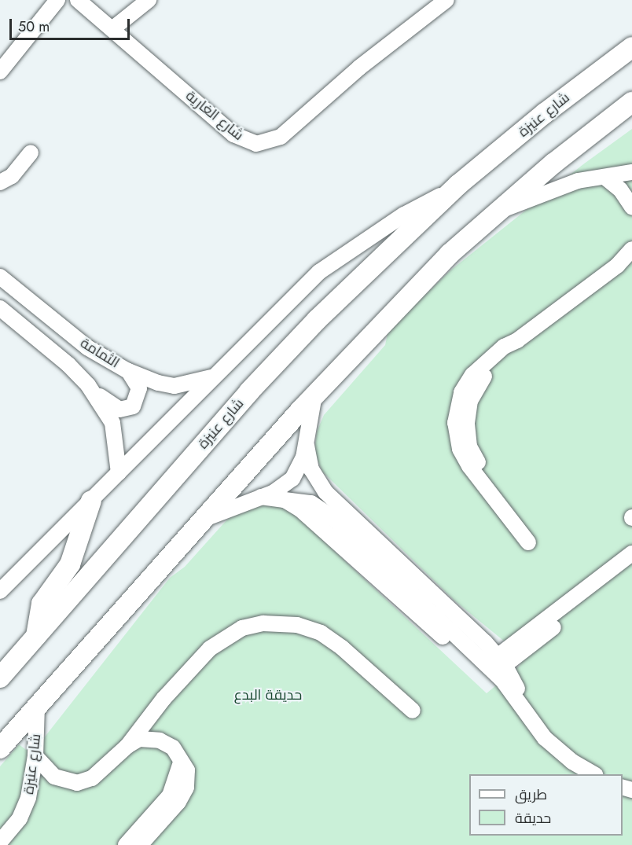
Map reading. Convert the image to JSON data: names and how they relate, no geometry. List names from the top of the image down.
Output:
{
  "streets": {
    "main road": ["شارع عنيزة"],
    "street": ["شارع الغارية", "الثمامة"]
  },
  "crossings": [
    ["شارع عنيزة", "الثمامة"]
  ],
  "parks": ["حديقة البدع"],
  "legend": ["طريق", "حديقة"],
  "scale_bar": "50 m"
}
